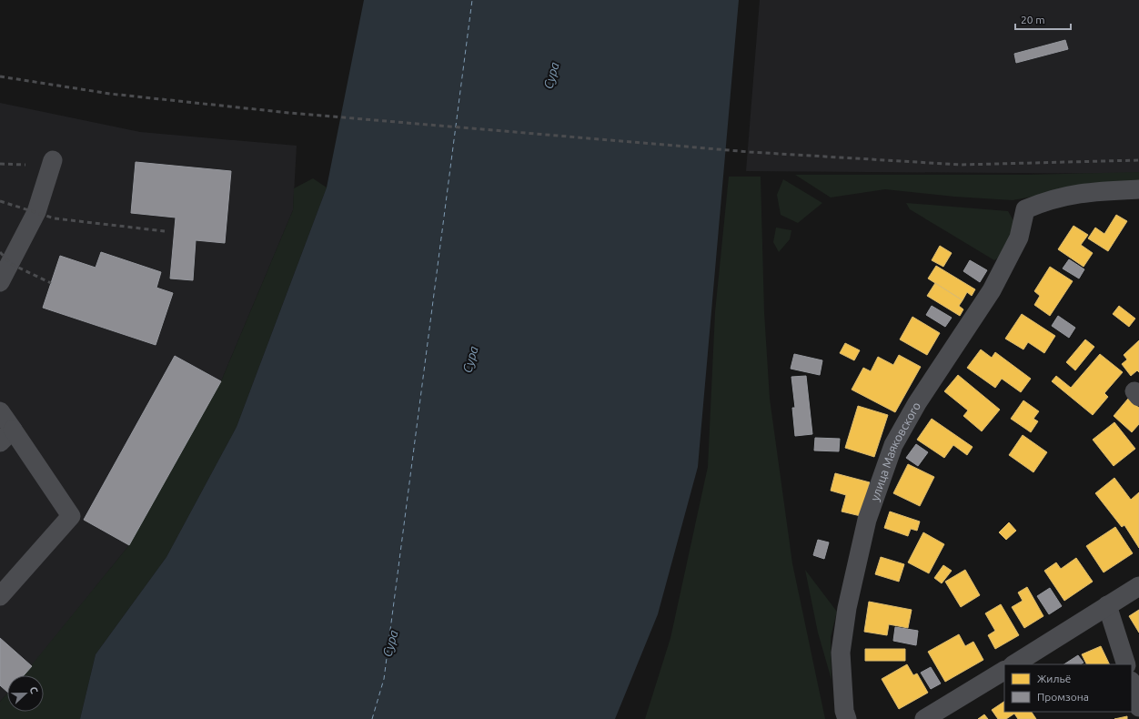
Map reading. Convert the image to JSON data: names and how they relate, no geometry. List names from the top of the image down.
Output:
{
  "streets": {
    "street": ["улица Маяковского"]
  },
  "water": ["Сура"],
  "legend": ["Жильё", "Промзона"],
  "scale_bar": "20 m",
  "north": "right"
}
